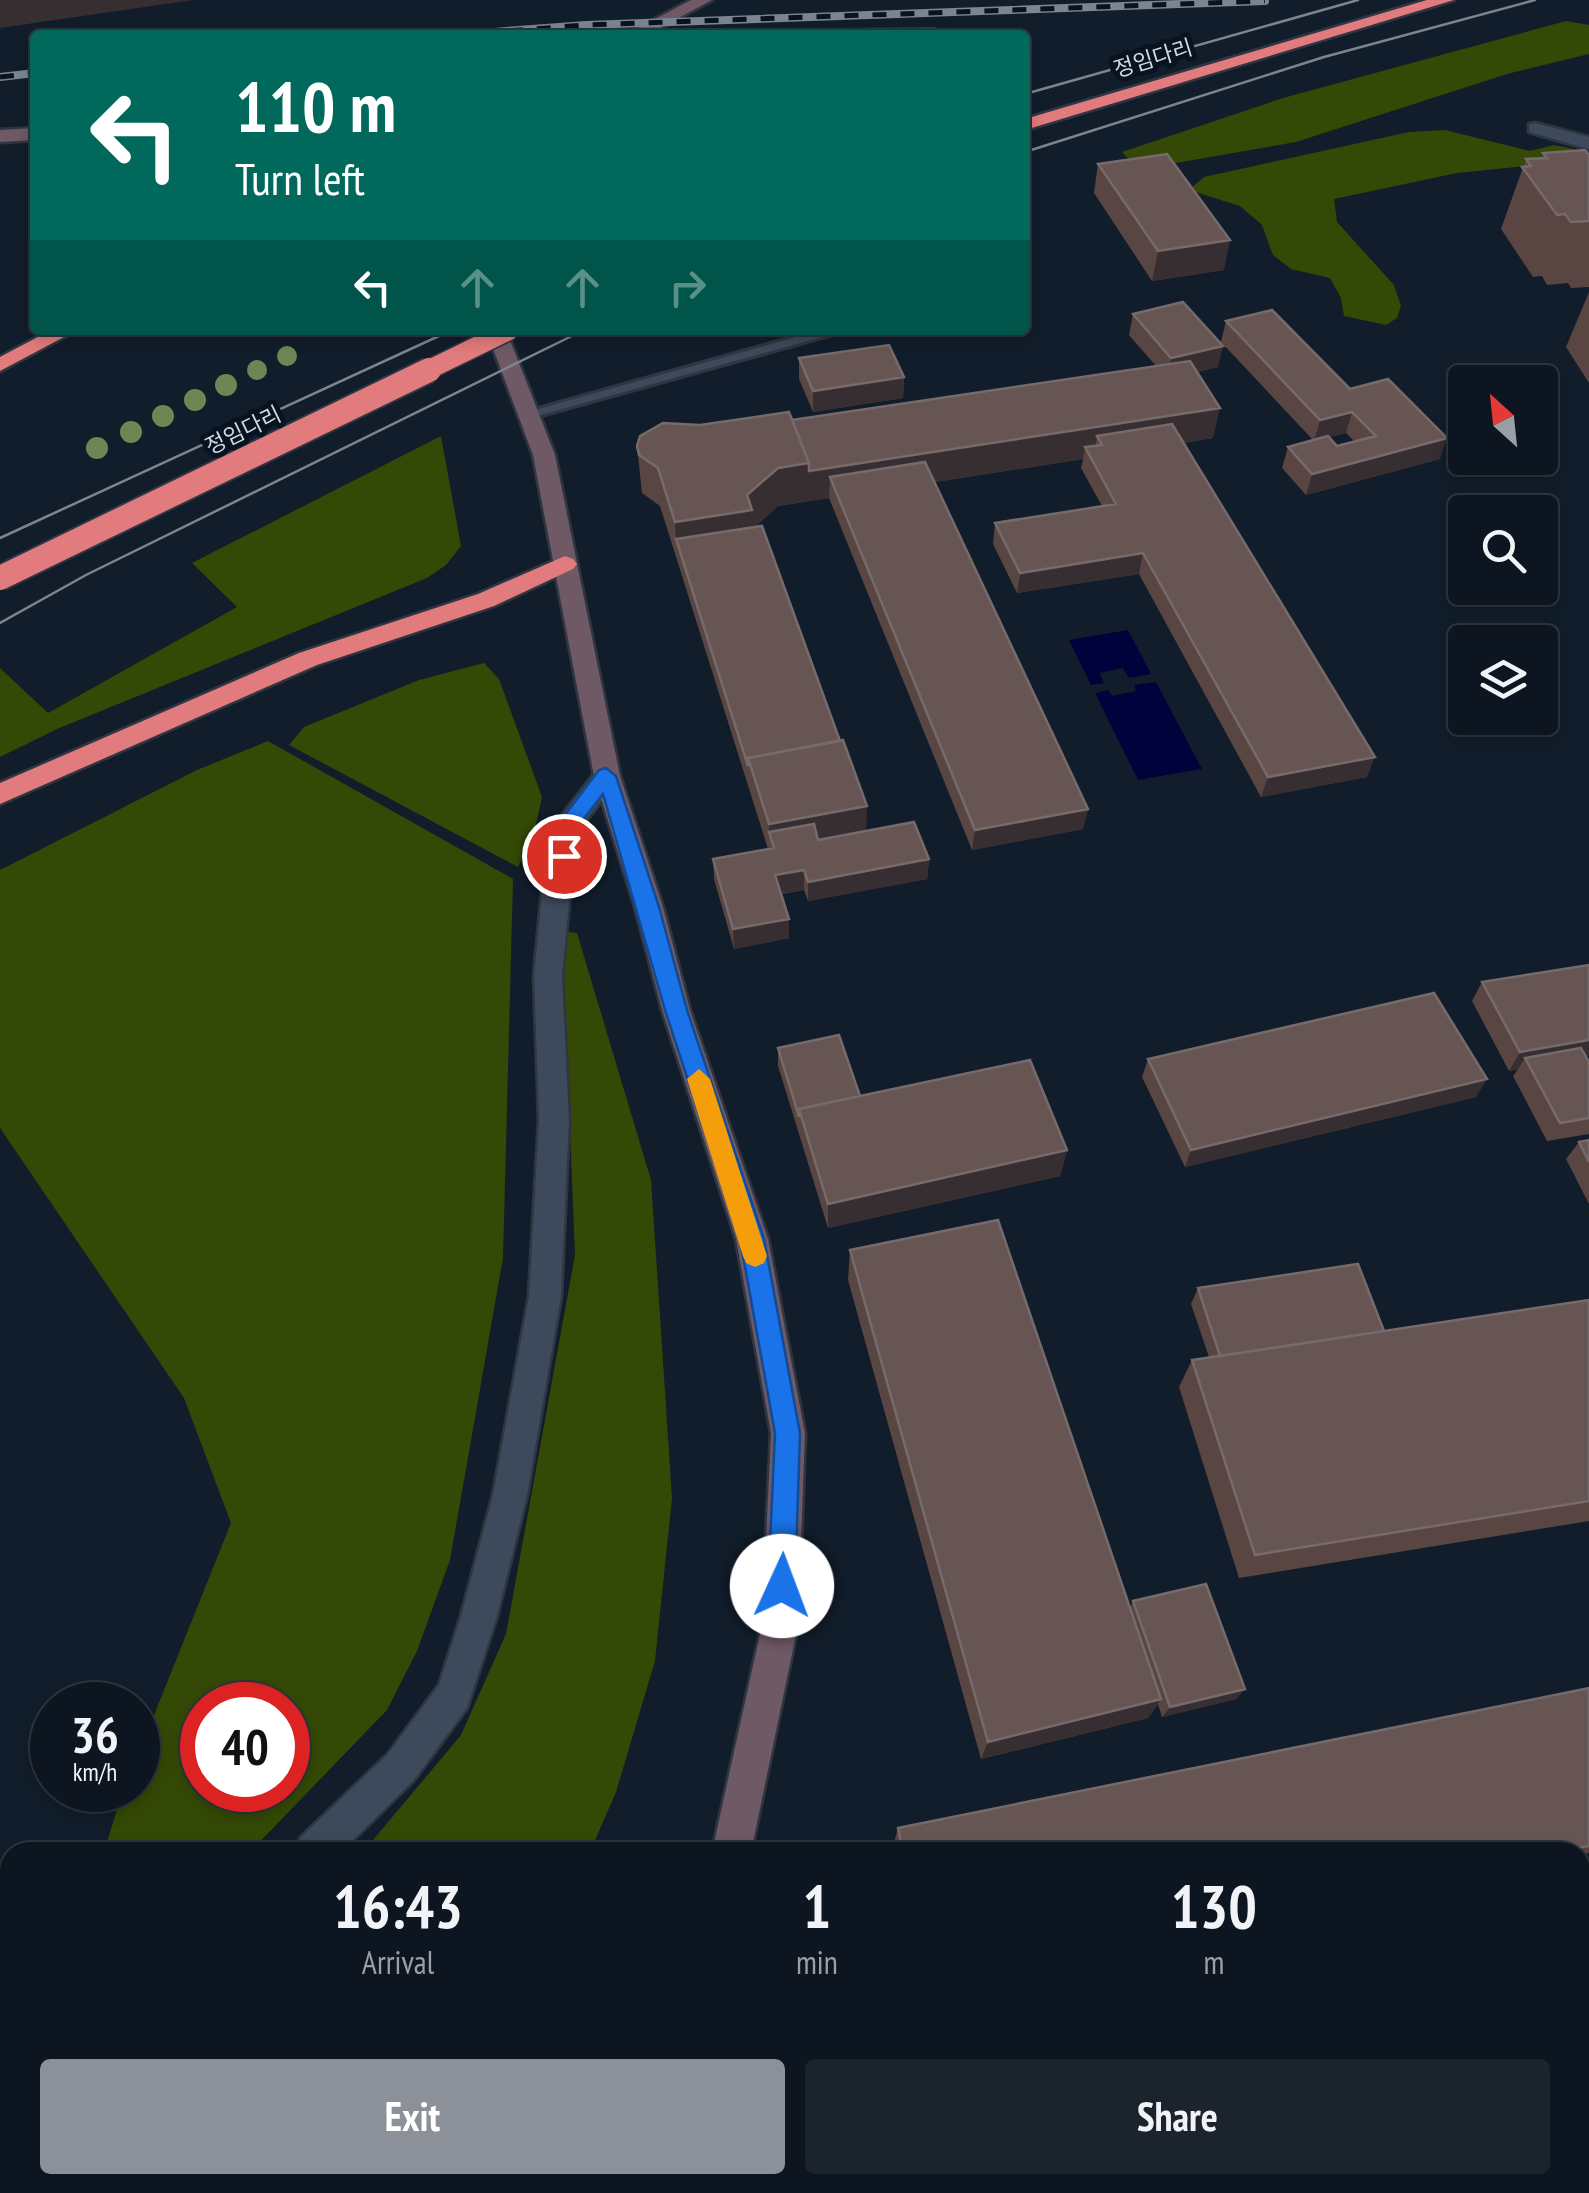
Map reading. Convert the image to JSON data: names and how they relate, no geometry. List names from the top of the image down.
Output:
{
  "streets": {
    "highway": ["정임다리"]
  },
  "north": "top left",
  "page": {
    "turn": ["110 m", "Turn left"],
    "speed": "36 km/h",
    "limit": "40",
    "eta": [
      "16:43",
      "Arrival",
      "1",
      "min",
      "130",
      "m"
    ],
    "buttons": ["Exit", "Share"]
  }
}
